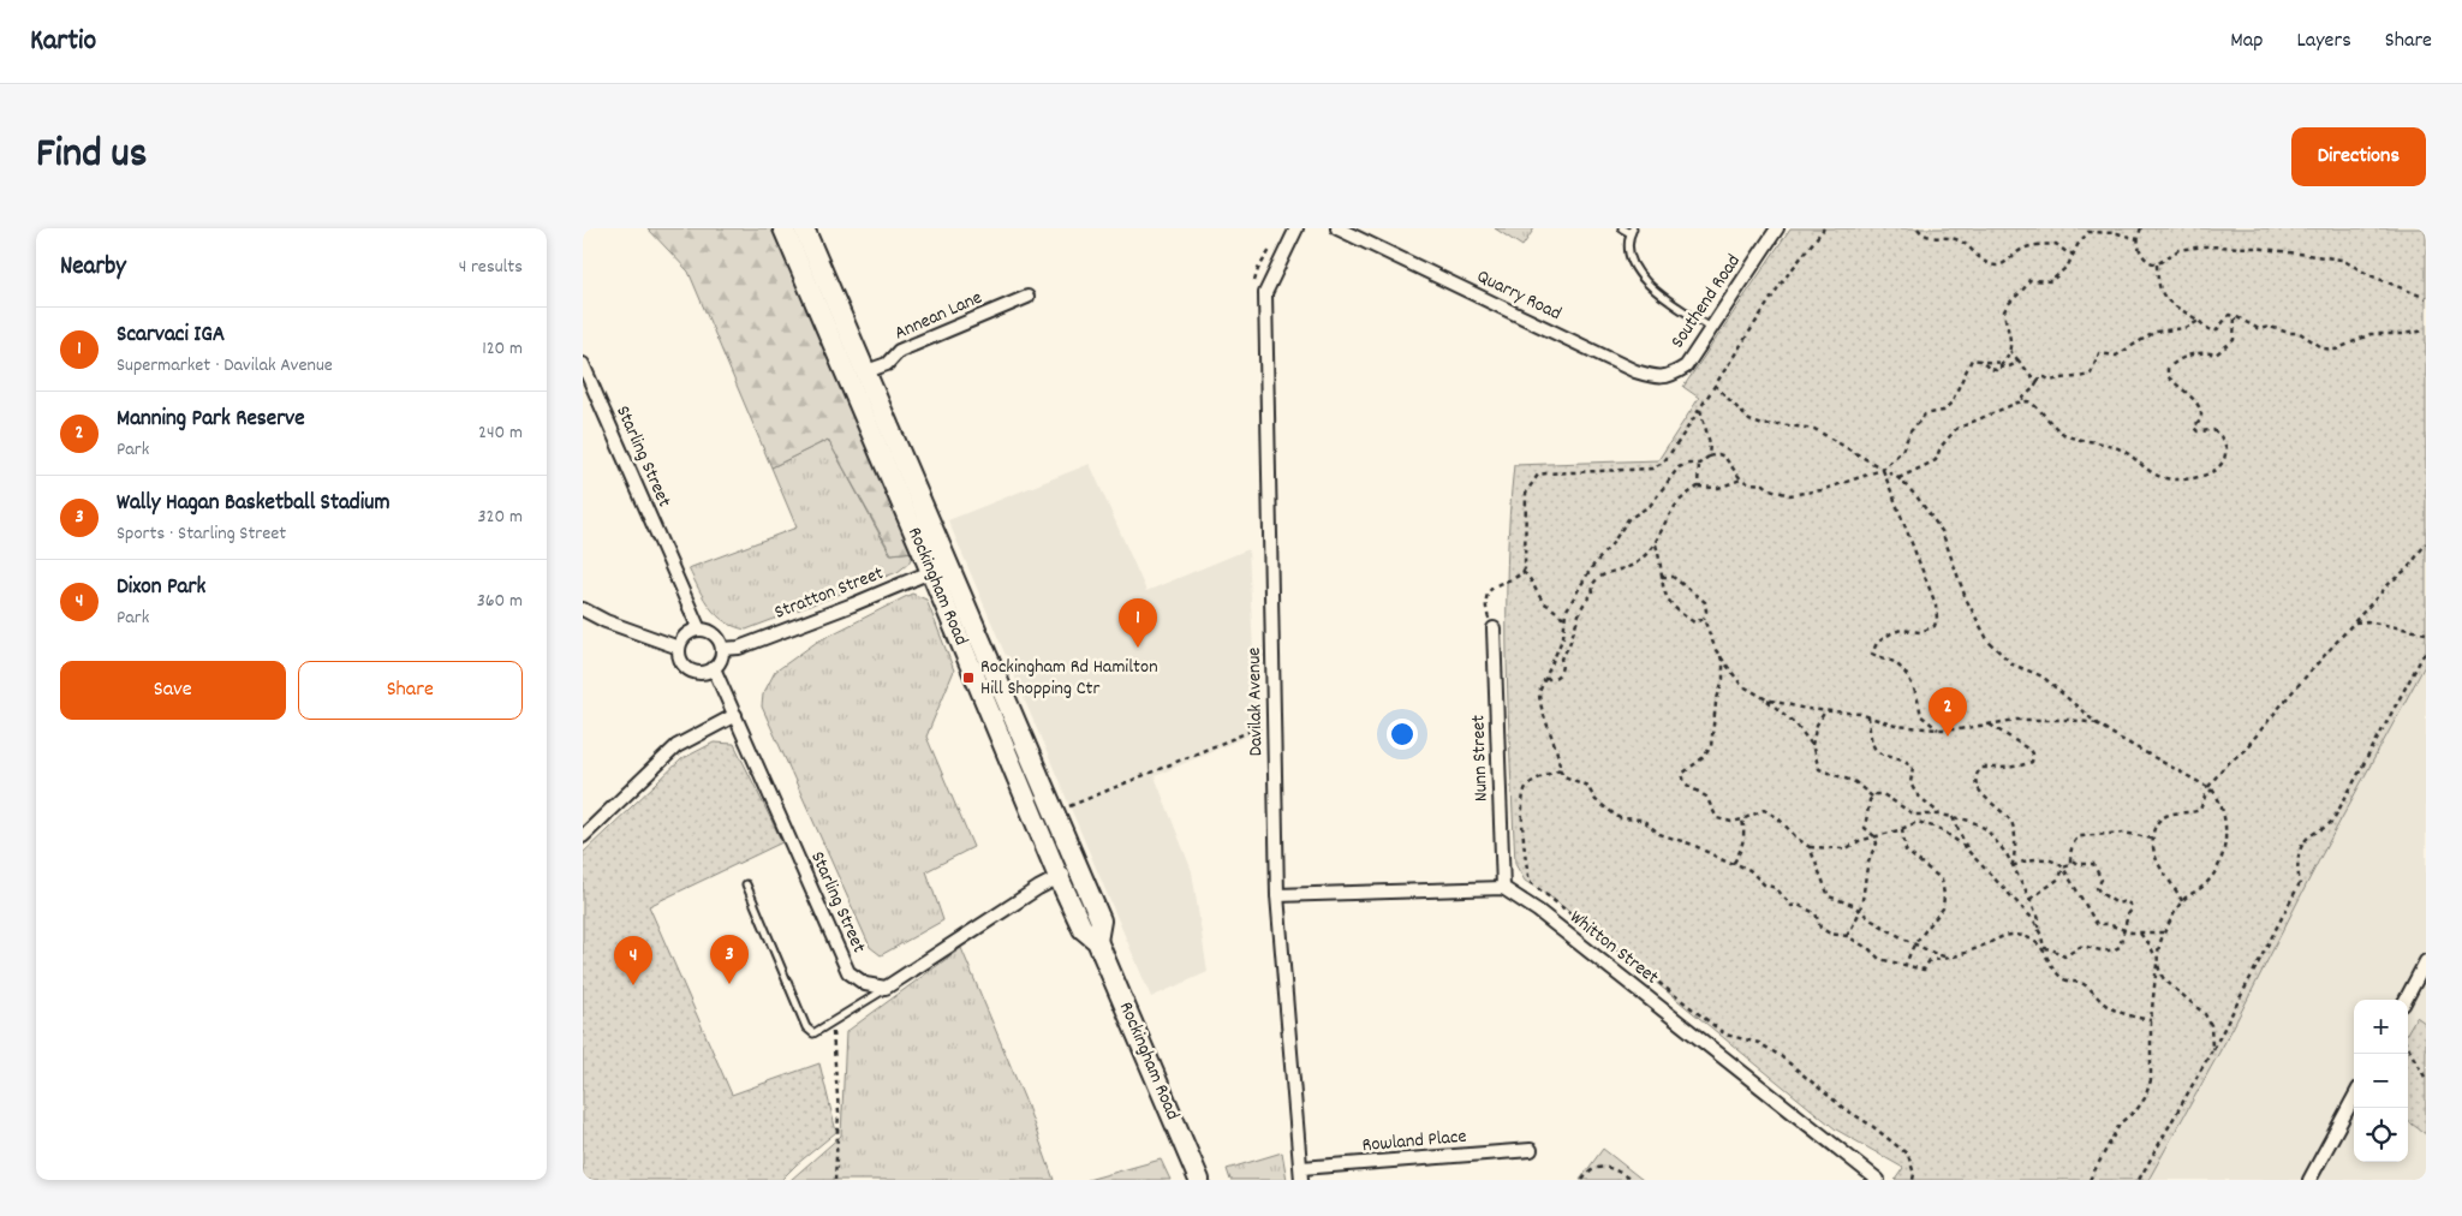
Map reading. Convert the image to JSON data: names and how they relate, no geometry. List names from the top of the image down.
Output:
{
  "streets": {
    "main road": ["Rockingham Road"],
    "street": [
      "Quarry Road",
      "Southend Road",
      "Annean Lane",
      "Starling Street",
      "Stratton Street",
      "Davilak Avenue",
      "Nunn Street",
      "Whitton Street",
      "Rowland Place"
    ]
  },
  "crossings": [
    ["Quarry Road", "Southend Road"],
    ["Annean Lane", "Rockingham Road"],
    ["Starling Street", "Stratton Street"],
    ["Rockingham Road", "Stratton Street"],
    ["Davilak Avenue", "Rowland Place"],
    ["Nunn Street", "Whitton Street"]
  ],
  "places": {
    "transit": ["Rockingham Rd Hamilton Hill Shopping Ctr"]
  },
  "page": {
    "header": "Kartio",
    "nav": ["Map", "Layers", "Share"],
    "title": "Find us",
    "buttons": [
      "Directions",
      ["Save", "Share"]
    ],
    "heading": ["Nearby", "4 results"],
    "list": [
      {
        "mark": "1",
        "name": "Scarvaci IGA",
        "note": "Supermarket · Davilak Avenue",
        "value": "120 m"
      },
      {
        "mark": "2",
        "name": "Manning Park Reserve",
        "note": "Park",
        "value": "240 m"
      },
      {
        "mark": "3",
        "name": "Wally Hagan Basketball Stadium",
        "note": "Sports · Starling Street",
        "value": "320 m"
      },
      {
        "mark": "4",
        "name": "Dixon Park",
        "note": "Park",
        "value": "360 m"
      }
    ],
    "pins": [
      "1",
      "2",
      "3",
      "4"
    ],
    "map_buttons": ["+", "−"]
  }
}
